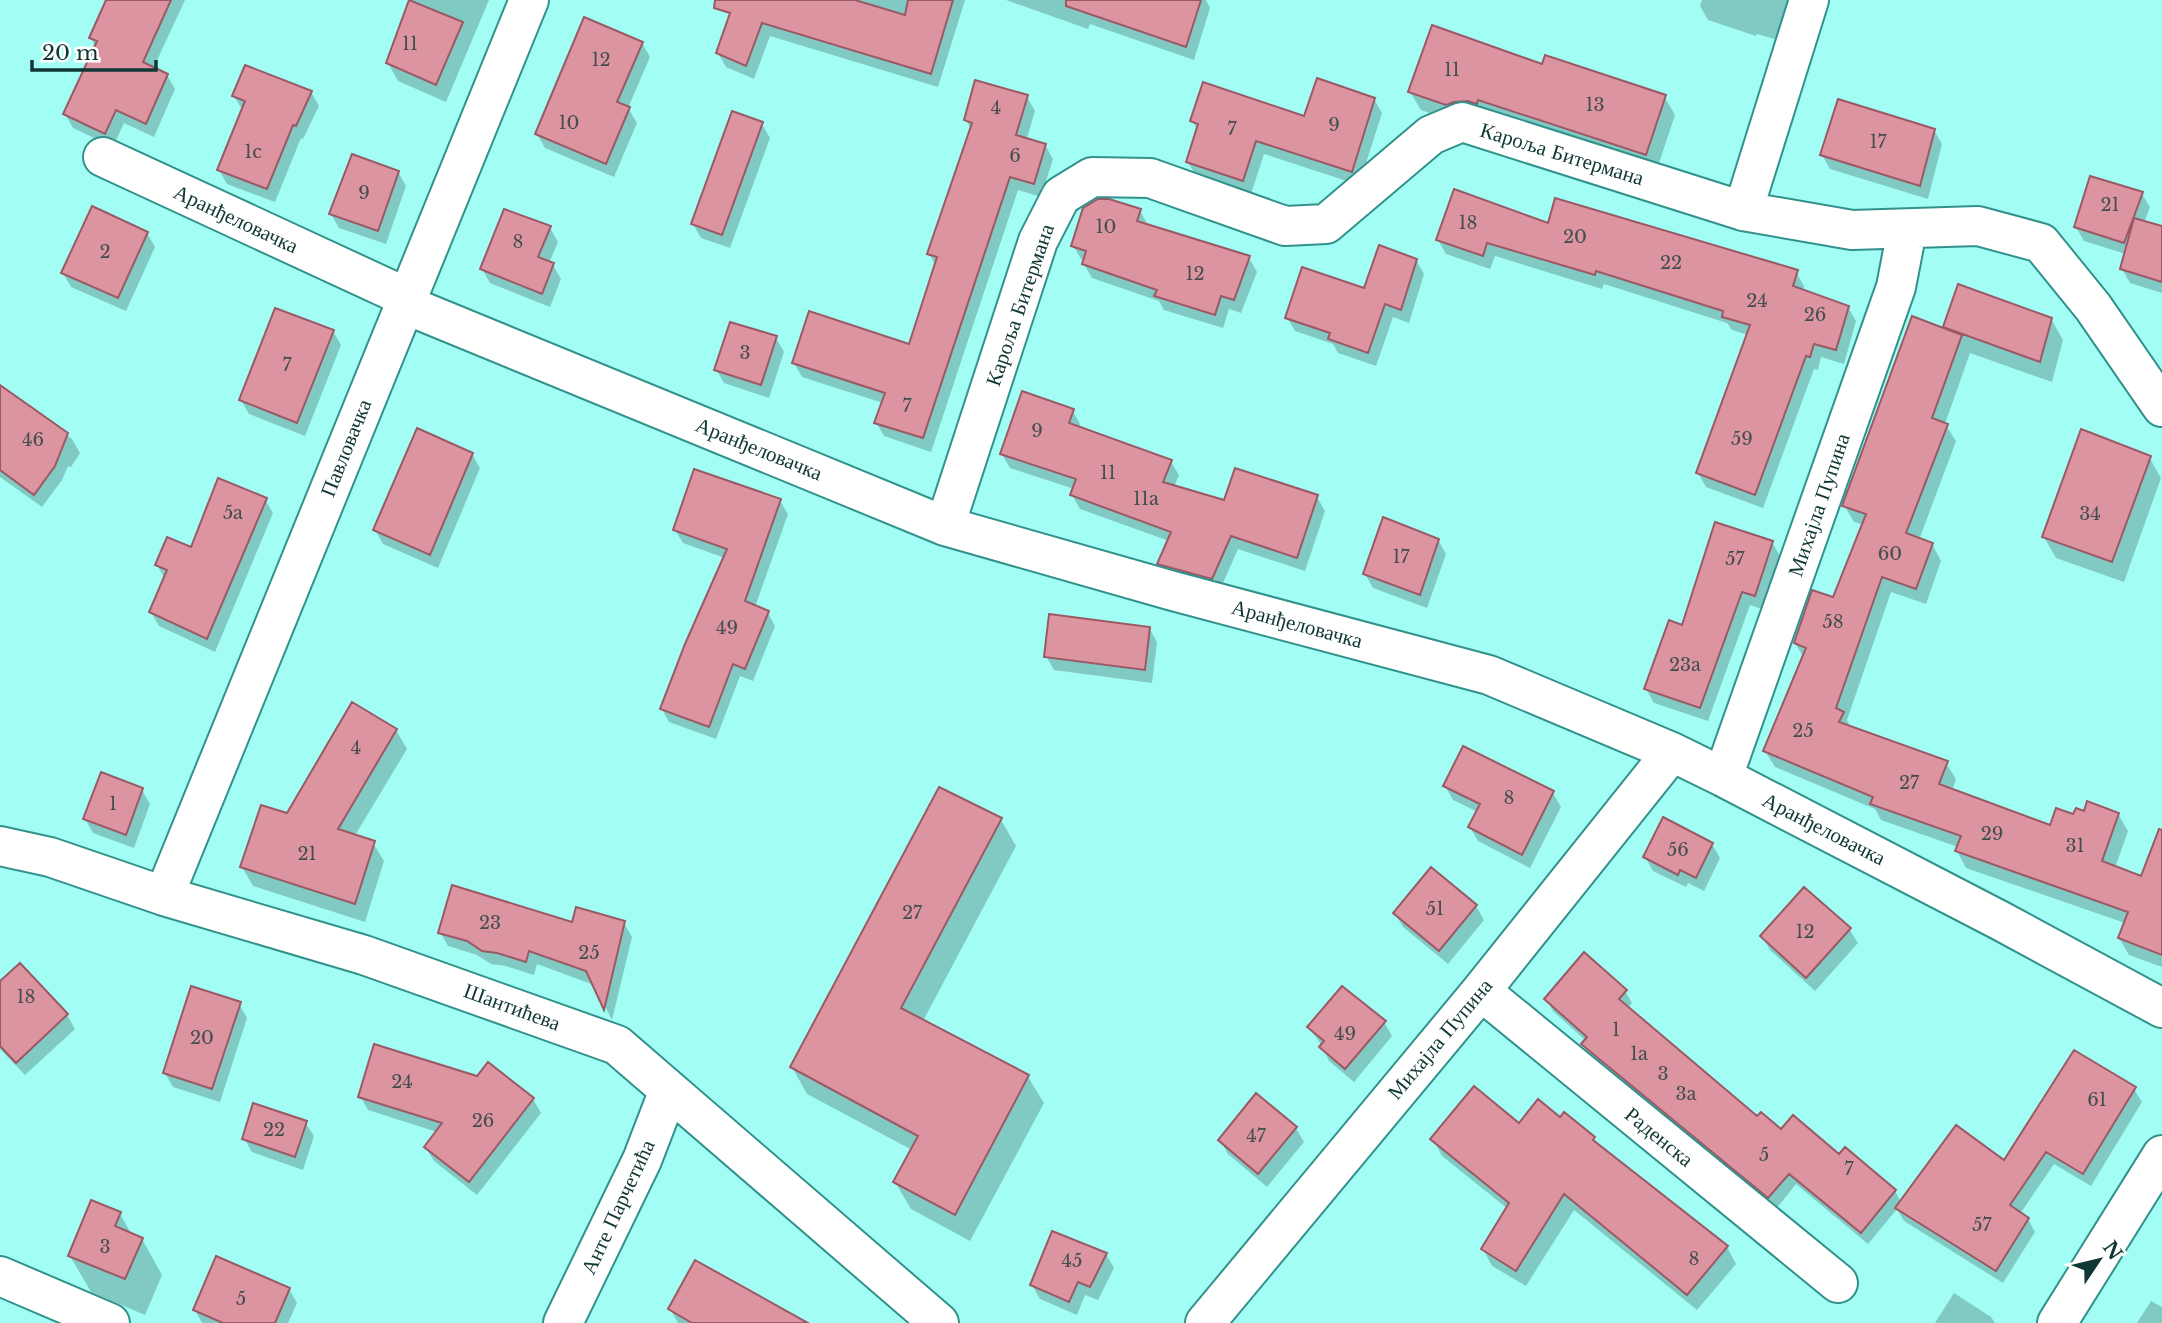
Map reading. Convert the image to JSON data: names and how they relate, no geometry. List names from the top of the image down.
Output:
{
  "streets": {
    "street": [
      "Кароља Битермана",
      "Аранђеловачка",
      "Павловачка",
      "Михајла Пупина",
      "Шантићева",
      "Раденска",
      "Анте Парчетића"
    ]
  },
  "crossings": [
    ["Кароља Битермана", "Аранђеловачка"],
    ["Кароља Битермана", "Михајла Пупина"],
    ["Аранђеловачка", "Павловачка"],
    ["Аранђеловачка", "Михајла Пупина"],
    ["Павловачка", "Шантићева"],
    ["Михајла Пупина", "Раденска"],
    ["Шантићева", "Анте Парчетића"]
  ],
  "house_numbers": [
    "11",
    "12",
    "11",
    "13",
    "4",
    "10",
    "9",
    "7",
    "17",
    "1c",
    "6",
    "9",
    "21",
    "18",
    "10",
    "20",
    "8",
    "2",
    "22",
    "12",
    "24",
    "26",
    "3",
    "7",
    "7",
    "9",
    "59",
    "46",
    "11",
    "11a",
    "5a",
    "34",
    "60",
    "17",
    "57",
    "58",
    "49",
    "23a",
    "25",
    "4",
    "27",
    "8",
    "1",
    "29",
    "31",
    "56",
    "21",
    "51",
    "27",
    "23",
    "12",
    "25",
    "18",
    "1",
    "49",
    "20",
    "1a",
    "3",
    "24",
    "3a",
    "61",
    "26",
    "22",
    "47",
    "5",
    "7",
    "57",
    "3",
    "8",
    "45",
    "5"
  ],
  "scale_bar": "20 m",
  "north": "top right"
}
